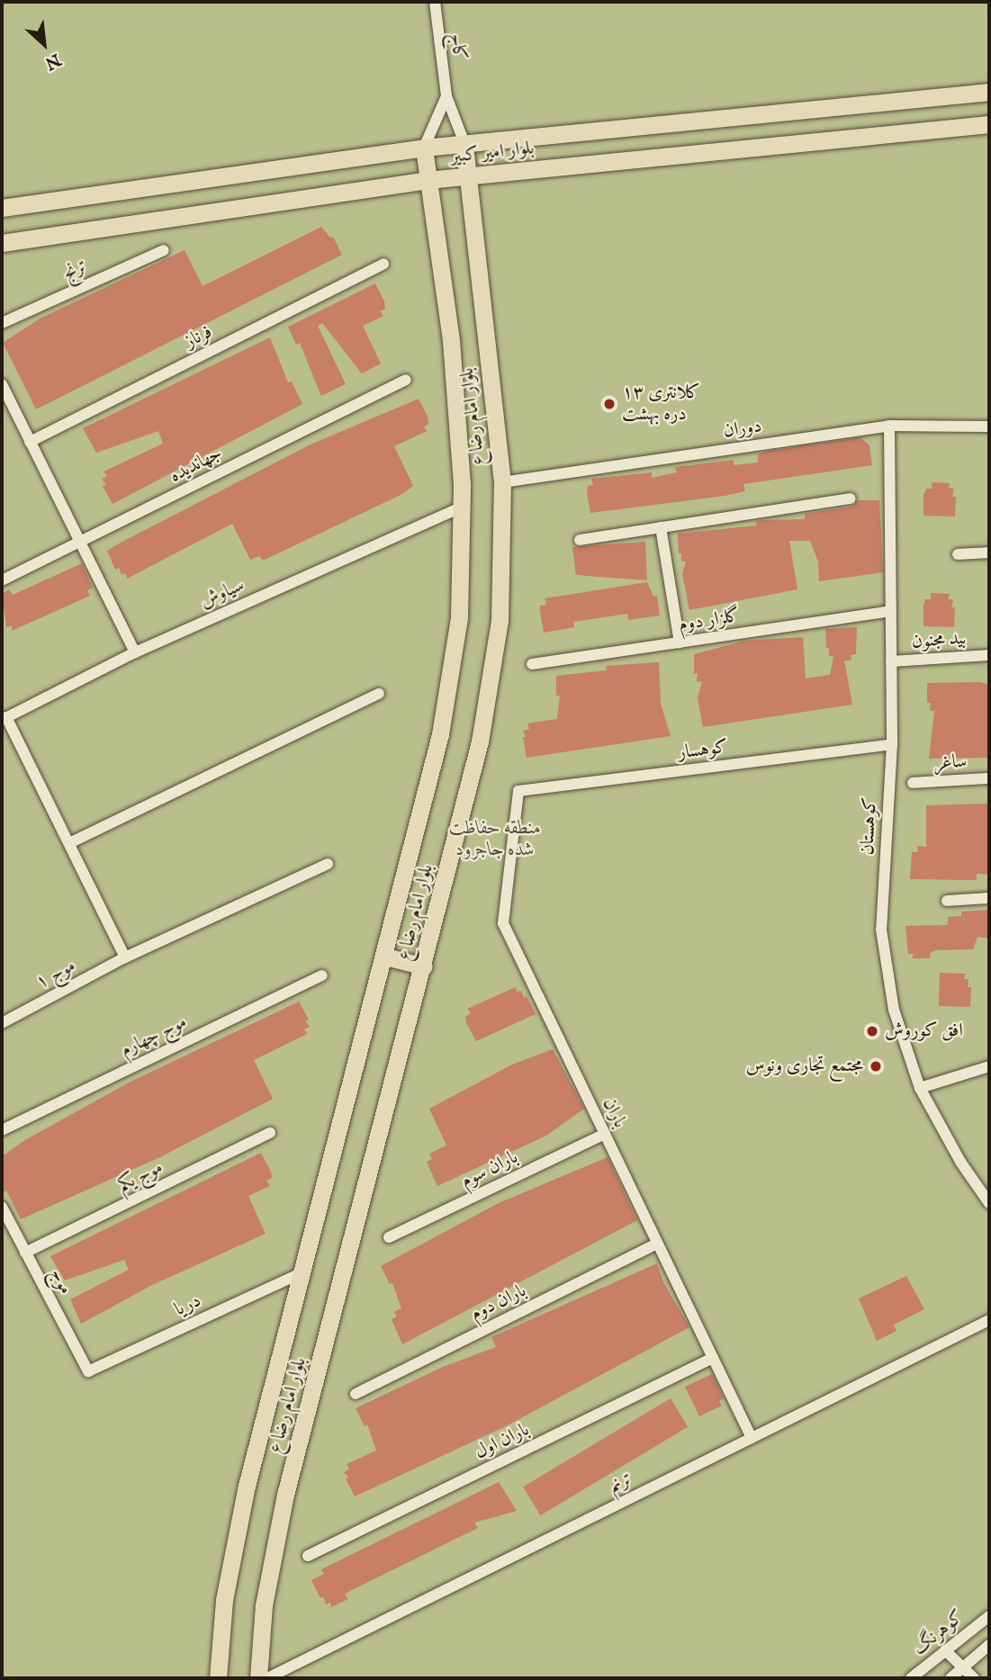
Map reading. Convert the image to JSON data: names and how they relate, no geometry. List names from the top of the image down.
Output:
{
  "streets": {
    "main road": ["بلوار امیر کبیر", "بلوار امام رضا ع"],
    "street": [
      "کاج",
      "ترنج",
      "فرناز",
      "دوران",
      "جهاندیده",
      "سیاوش",
      "گلزار دوم",
      "بید مجنون",
      "کوهسار",
      "ساغر",
      "کوهستان",
      "موج ۱",
      "موج چهارم",
      "باران",
      "باران سوم",
      "موج یکم",
      "موج",
      "باران دوم",
      "دریا",
      "باران اول",
      "ترنم",
      "کوهرنگ"
    ]
  },
  "crossings": [
    ["کاج", "بلوار امیر کبیر"],
    ["کاج", "بلوار امام رضا ع"],
    ["بلوار امیر کبیر", "بلوار امام رضا ع"],
    ["بلوار امام رضا ع", "دوران"],
    ["بلوار امام رضا ع", "سیاوش"],
    ["بلوار امام رضا ع", "دریا"],
    ["دوران", "کوهستان"],
    ["گلزار دوم", "کوهستان"],
    ["بید مجنون", "کوهستان"],
    ["کوهسار", "کوهستان"],
    ["کوهسار", "باران"],
    ["باران", "باران سوم"],
    ["باران", "باران دوم"],
    ["باران", "باران اول"],
    ["باران", "ترنم"],
    ["موج یکم", "موج"],
    ["موج", "دریا"]
  ],
  "parks": ["منطقه حفاظت شده جاجرود"],
  "places": ["کلانتری ۱۳ دره بهشت", "افق کوروش", "مجتمع تجاری ونوس"],
  "north": "bottom right"
}
